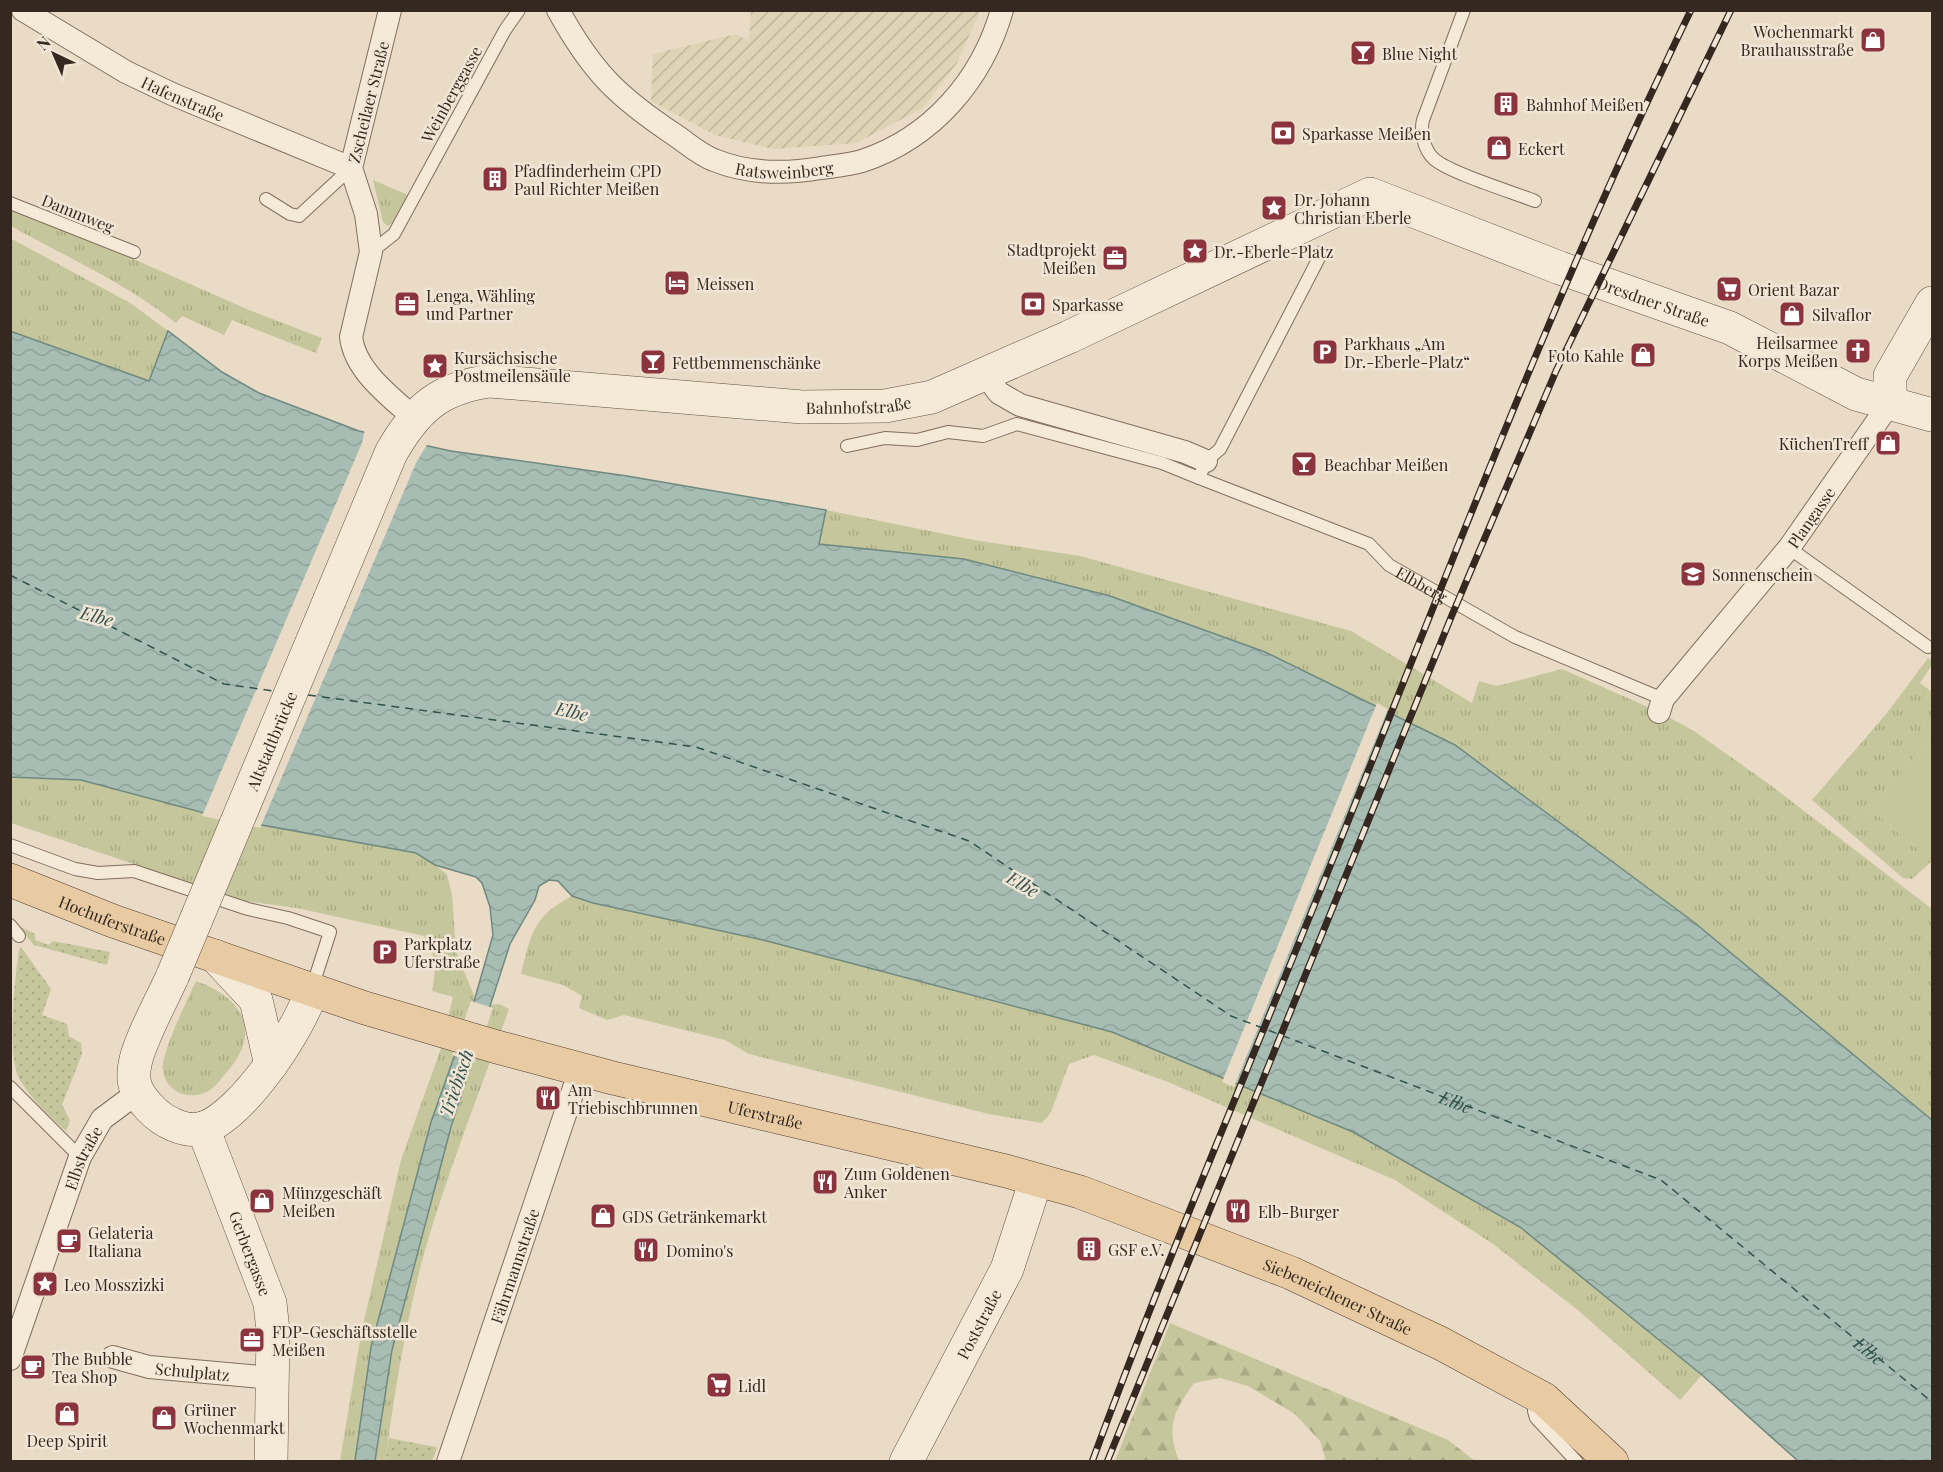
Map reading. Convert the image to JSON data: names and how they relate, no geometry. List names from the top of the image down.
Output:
{
  "streets": {
    "main road": [
      "Dresdner Straße",
      "Bahnhofstraße",
      "Altstadtbrücke",
      "Hochuferstraße",
      "Uferstraße",
      "Gerbergasse",
      "Siebeneichener Straße",
      "Poststraße"
    ],
    "street": [
      "Hafenstraße",
      "Zscheilaer Straße",
      "Ratsweinberg",
      "Plangasse",
      "Elbberg",
      "Elbstraße",
      "Fährmannstraße",
      "Schulplatz"
    ],
    "lane": ["Weinberggasse", "Dammweg"]
  },
  "crossings": [
    ["Weinberggasse", "Zscheilaer Straße"],
    ["Hafenstraße", "Zscheilaer Straße"],
    ["Zscheilaer Straße", "Bahnhofstraße"],
    ["Dresdner Straße", "Bahnhofstraße"],
    ["Dresdner Straße", "Plangasse"],
    ["Bahnhofstraße", "Elbberg"],
    ["Bahnhofstraße", "Altstadtbrücke"],
    ["Plangasse", "Elbberg"],
    ["Altstadtbrücke", "Elbstraße"],
    ["Hochuferstraße", "Uferstraße"],
    ["Uferstraße", "Fährmannstraße"],
    ["Uferstraße", "Siebeneichener Straße"],
    ["Uferstraße", "Poststraße"],
    ["Gerbergasse", "Schulplatz"],
    ["Siebeneichener Straße", "Poststraße"]
  ],
  "water": ["Elbe", "Triebisch"],
  "places": {
    "shop": [
      "Wochenmarkt Brauhausstraße",
      "Eckert",
      "Silvaflor",
      "Foto Kahle",
      "KüchenTreff",
      "Münzgeschäft Meißen",
      "GDS Getränkemarkt",
      "Deep Spirit",
      "Grüner Wochenmarkt"
    ],
    "bar": ["Blue Night", "Fettbemmenschänke", "Beachbar Meißen"],
    "building": ["Bahnhof Meißen", "Pfadfinderheim CPD Paul Richter Meißen", "GSF e.V."],
    "bank": ["Sparkasse Meißen", "Sparkasse"],
    "place": [
      "Dr. Johann Christian Eberle",
      "Dr.-Eberle-Platz",
      "Kursächsische Postmeilensäule",
      "Leo Mosszizki"
    ],
    "office": ["Stadtprojekt Meißen", "Lenga, Wähling und Partner", "FDP-Geschäftsstelle Meißen"],
    "hotel": ["Meissen"],
    "supermarket": ["Orient Bazar", "Lidl"],
    "church": ["Heilsarmee Korps Meißen"],
    "parking": ["Parkhaus „Am Dr.-Eberle-Platz“", "Parkplatz Uferstraße"],
    "school or university": ["Sonnenschein"],
    "restaurant": [
      "Am Triebischbrunnen",
      "Zum Goldenen Anker",
      "Elb-Burger",
      "Domino's"
    ],
    "cafe": ["Gelateria Italiana", "The Bubble Tea Shop"]
  },
  "north": "top left"
}
